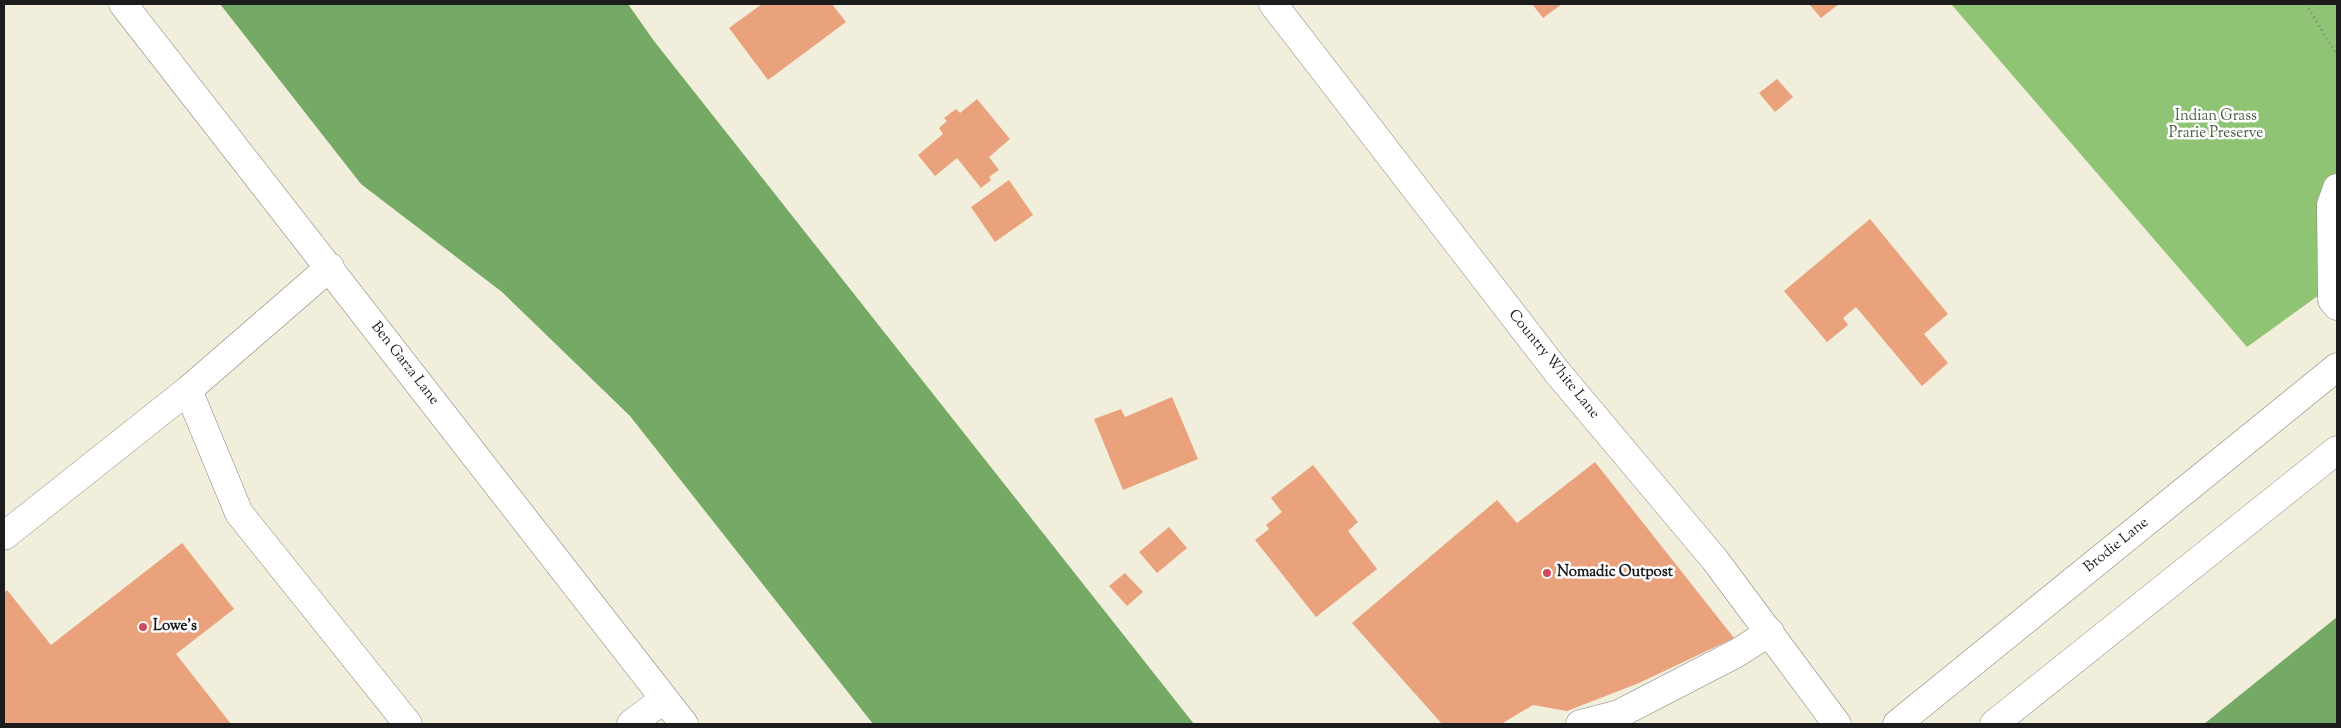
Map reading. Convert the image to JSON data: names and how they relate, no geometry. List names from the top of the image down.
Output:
{
  "streets": {
    "street": ["Ben Garza Lane", "Country White Lane", "Brodie Lane"]
  },
  "parks": ["Indian Grass Prarie Preserve"],
  "places": ["Nomadic Outpost", "Lowe's"]
}
